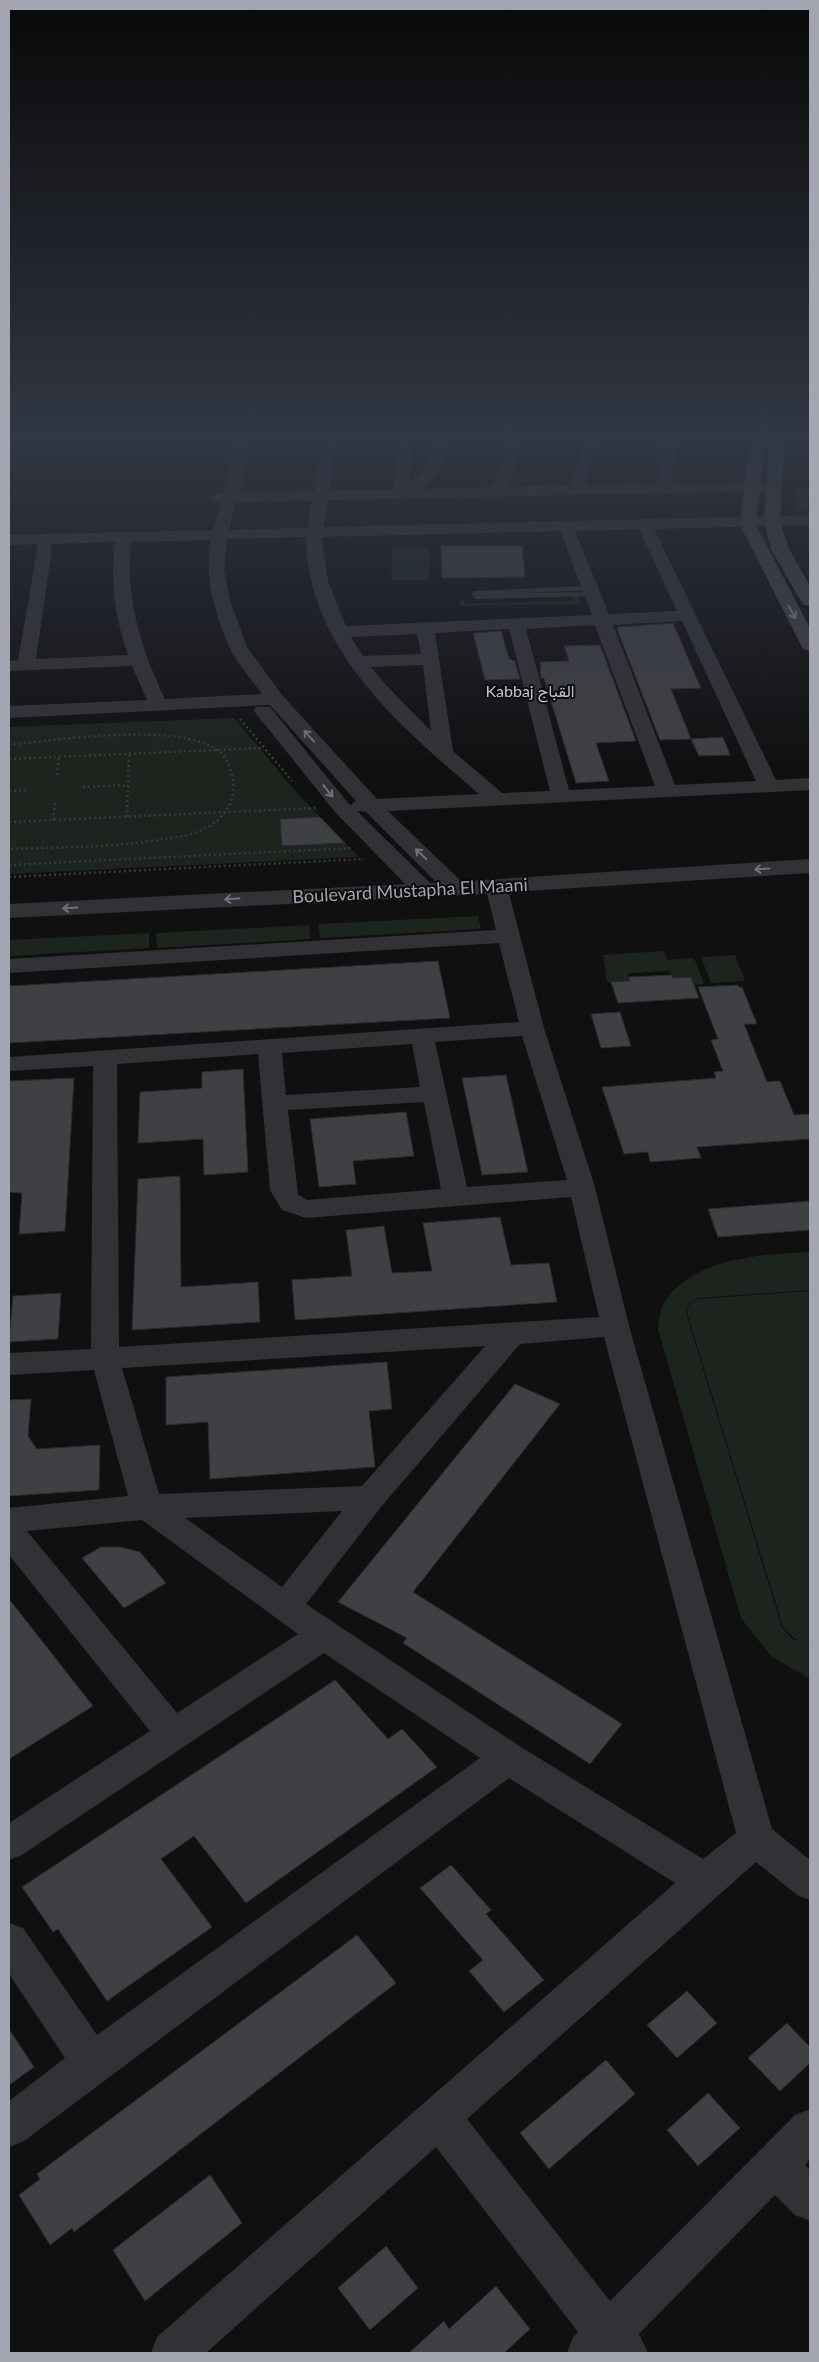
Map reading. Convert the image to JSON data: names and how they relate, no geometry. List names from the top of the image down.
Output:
{
  "streets": {
    "street": ["Boulevard Mustapha El Maani"]
  },
  "districts": ["Kabbaj القباج"]
}
